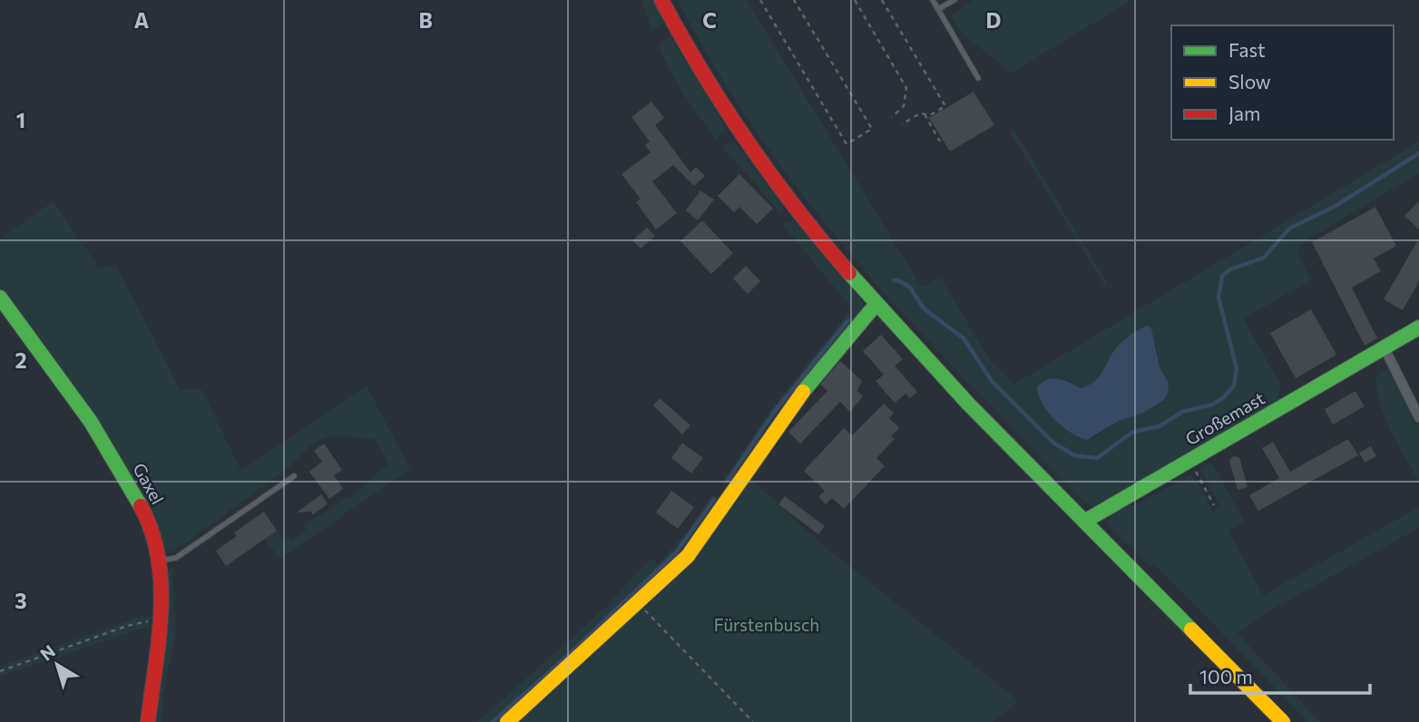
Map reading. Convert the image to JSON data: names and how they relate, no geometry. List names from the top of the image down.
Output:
{
  "streets": {
    "street": ["Großemast", "Gaxel"]
  },
  "parks": ["Fürstenbusch"],
  "legend": ["Fast", "Slow", "Jam"],
  "scale_bar": "100 m",
  "north": "top left",
  "grid": {
    "columns": [
      "A",
      "B",
      "C",
      "D"
    ],
    "rows": ["1", "2", "3"]
  }
}
